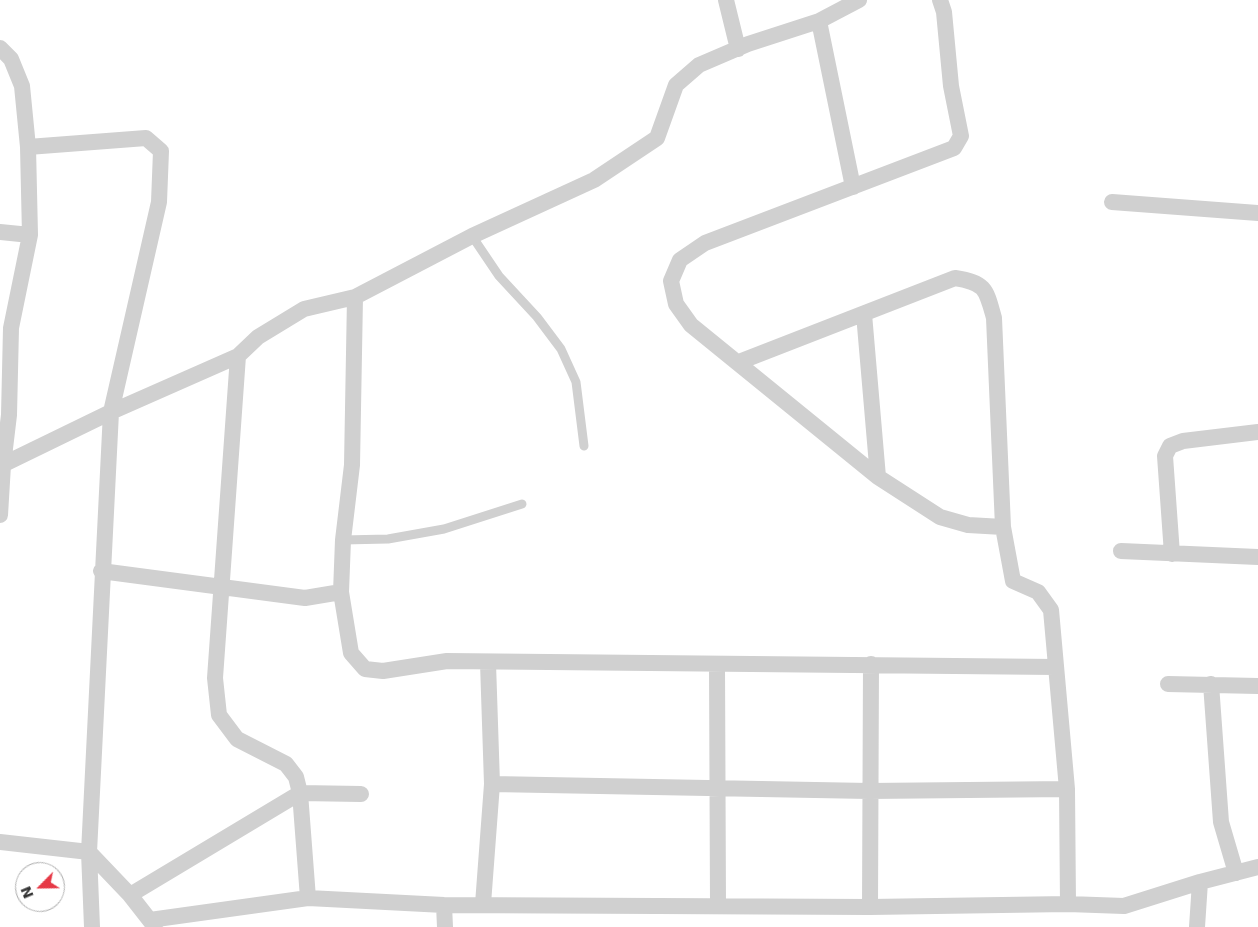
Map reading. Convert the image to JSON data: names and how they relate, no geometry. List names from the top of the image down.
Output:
{
  "north": "bottom left"
}
